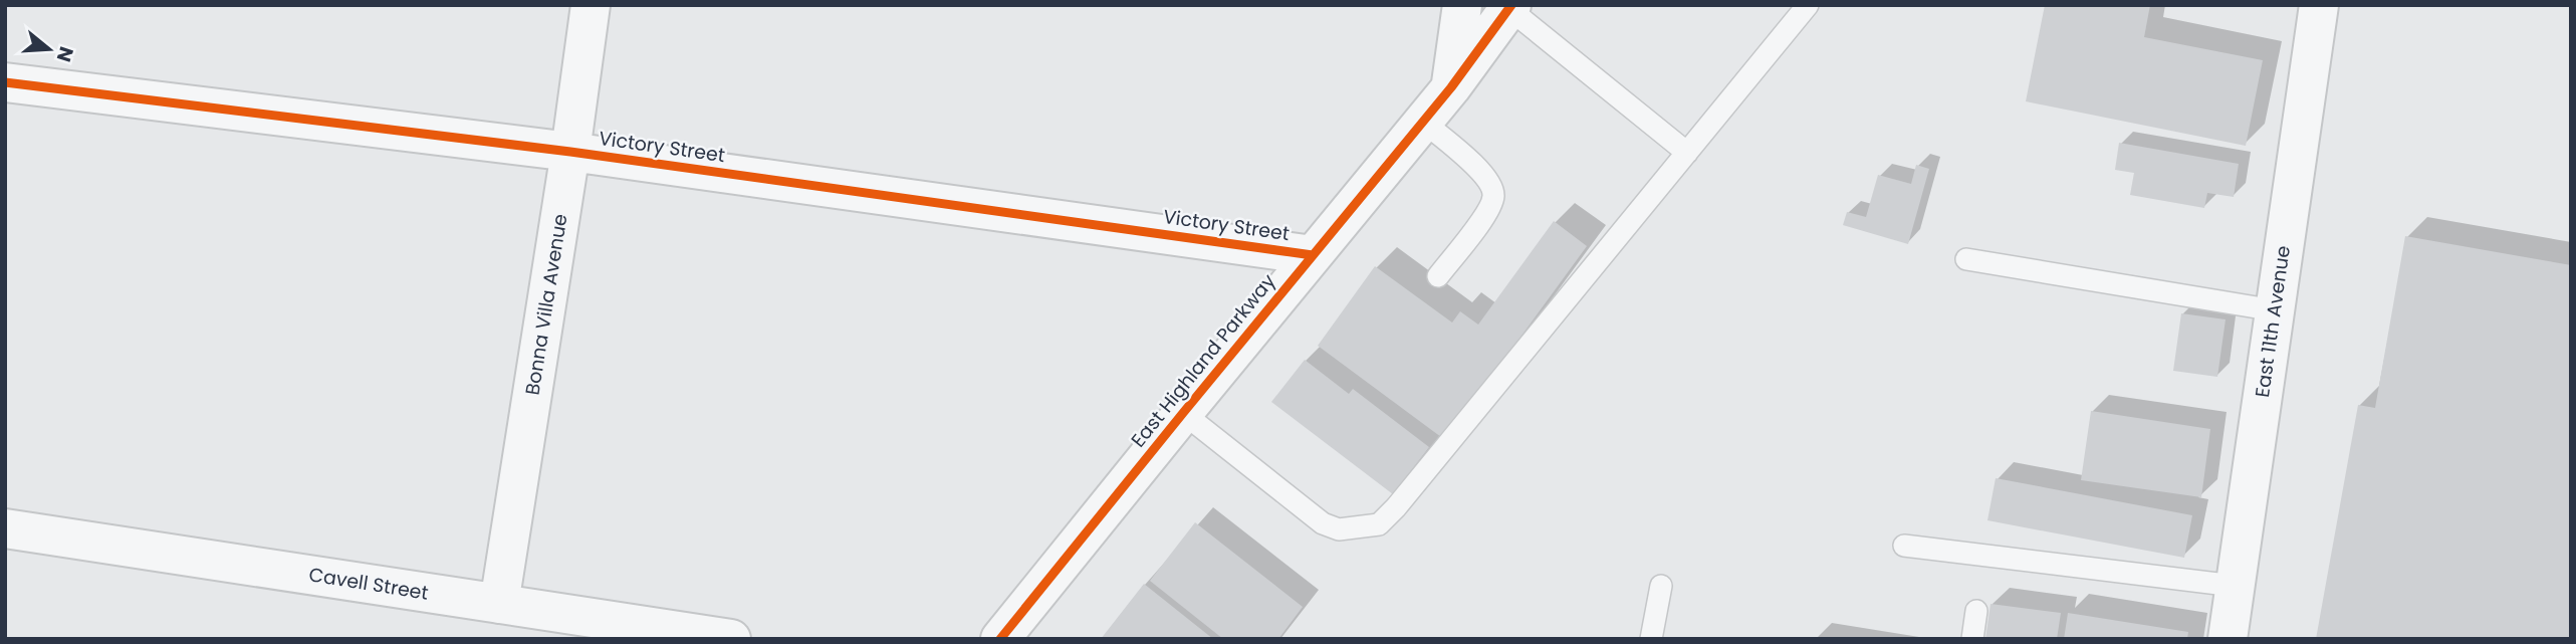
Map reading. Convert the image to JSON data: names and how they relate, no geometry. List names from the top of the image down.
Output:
{
  "streets": {
    "street": [
      "Victory Street",
      "Bonna Villa Avenue",
      "East 11th Avenue",
      "East Highland Parkway",
      "Cavell Street"
    ]
  },
  "crossings": [
    ["Victory Street", "Bonna Villa Avenue"],
    ["Victory Street", "East Highland Parkway"],
    ["Bonna Villa Avenue", "Cavell Street"]
  ],
  "north": "right"
}
